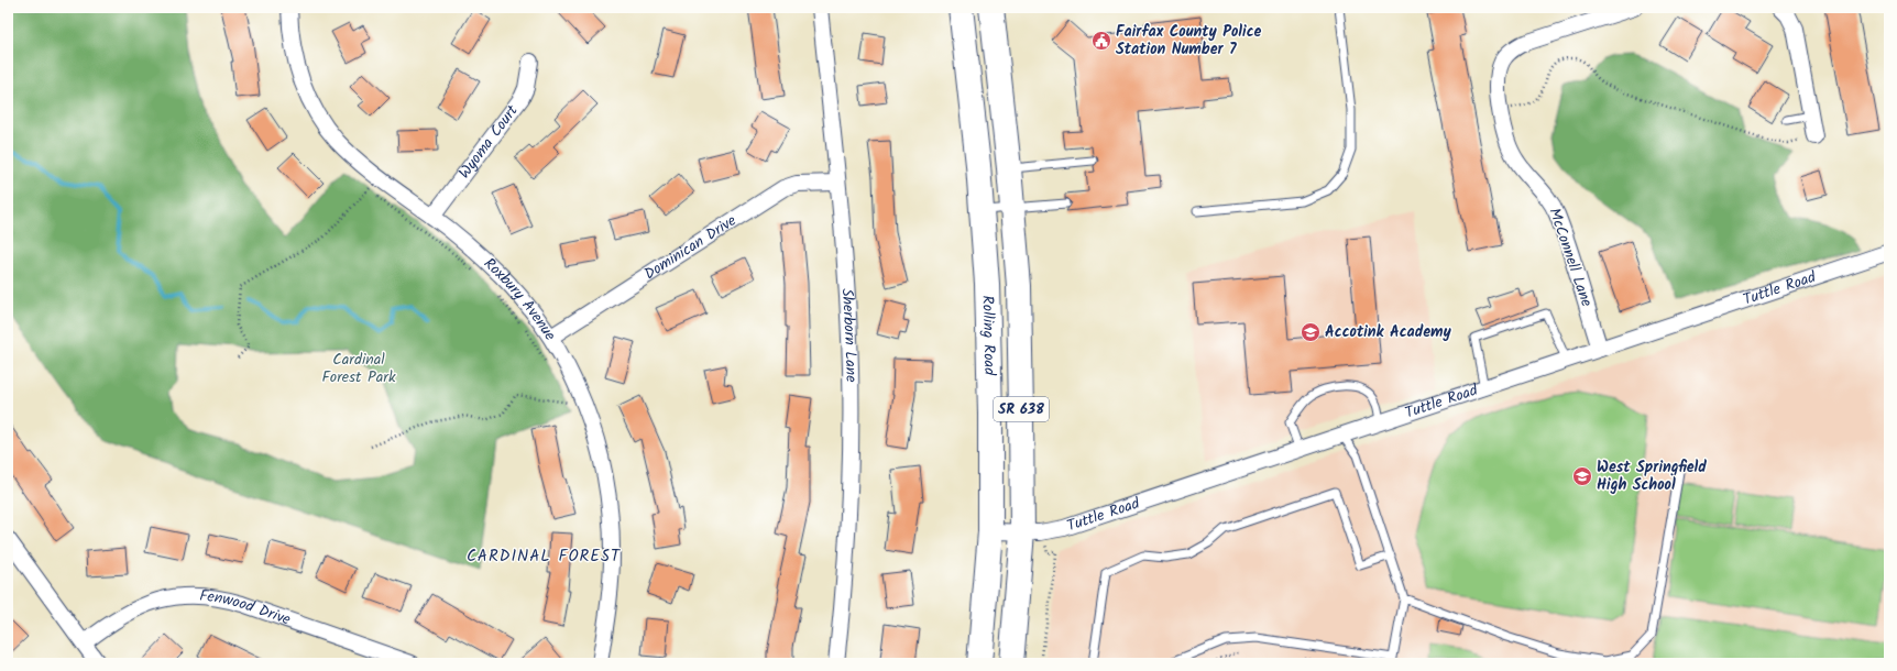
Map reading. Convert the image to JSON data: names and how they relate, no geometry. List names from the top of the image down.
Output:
{
  "streets": {
    "main road": ["Rolling Road", "SR 638"],
    "street": [
      "Wyoma Court",
      "Dominican Drive",
      "McConnell Lane",
      "Tuttle Road",
      "Roxbury Avenue",
      "Sherborn Lane",
      "Fenwood Drive"
    ]
  },
  "crossings": [
    ["Wyoma Court", "Roxbury Avenue"],
    ["Dominican Drive", "Roxbury Avenue"],
    ["Dominican Drive", "Sherborn Lane"],
    ["McConnell Lane", "Tuttle Road"],
    ["Tuttle Road", "Rolling Road"]
  ],
  "districts": ["CARDINAL FOREST"],
  "parks": ["Cardinal Forest Park"],
  "places": {
    "public building": ["Fairfax County Police Station Number 7"],
    "school or university": ["Accotink Academy", "West Springfield High School"]
  }
}
